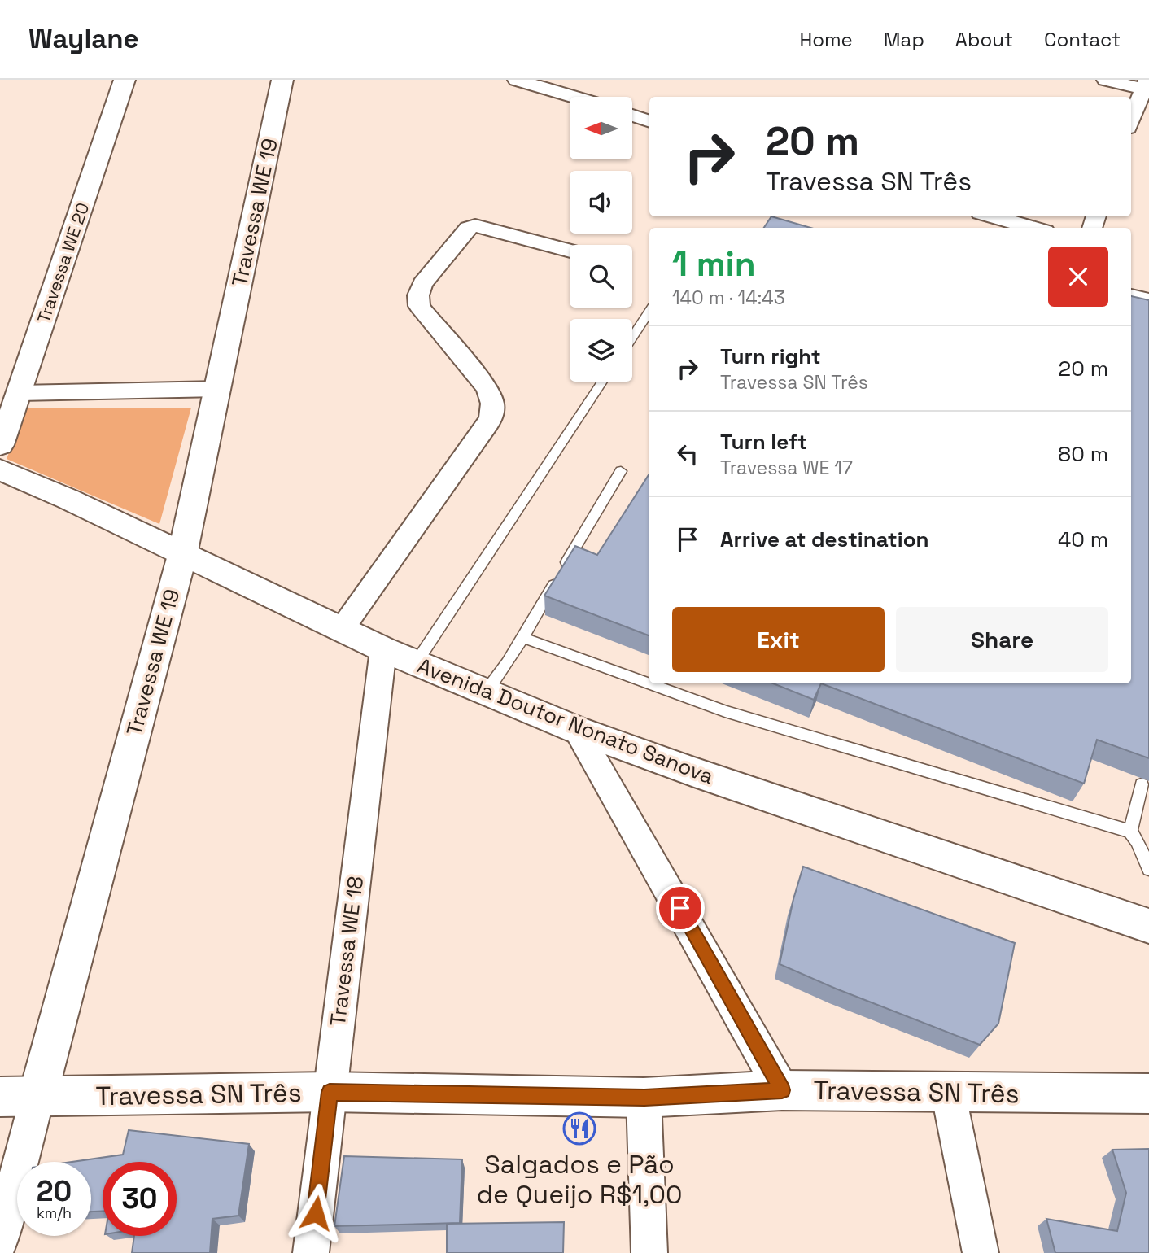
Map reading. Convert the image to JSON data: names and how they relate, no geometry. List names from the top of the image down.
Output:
{
  "streets": {
    "main road": [
      "Travessa WE 19",
      "Travessa WE 20",
      "Avenida Doutor Nonato Sanova",
      "Travessa SN Três"
    ],
    "street": ["Travessa WE 18"]
  },
  "crossings": [
    ["Travessa WE 19", "Avenida Doutor Nonato Sanova"],
    ["Travessa WE 19", "Travessa SN Três"],
    ["Avenida Doutor Nonato Sanova", "Travessa WE 18"],
    ["Travessa WE 18", "Travessa SN Três"]
  ],
  "places": {
    "restaurant": ["Salgados e Pão de Queijo R$1,00"]
  },
  "north": "left",
  "page": {
    "header": "Waylane",
    "nav": [
      "Home",
      "Map",
      "About",
      "Contact"
    ],
    "turn": ["20 m", "Travessa SN Três"],
    "heading": ["1 min", "140 m · 14:43"],
    "list": [
      {
        "name": "Turn right",
        "note": "Travessa SN Três",
        "value": "20 m"
      },
      {
        "name": "Turn left",
        "note": "Travessa WE 17",
        "value": "80 m"
      },
      {
        "name": "Arrive at destination",
        "value": "40 m"
      }
    ],
    "buttons": ["Exit", "Share"],
    "speed": "20 km/h",
    "limit": "30"
  }
}
